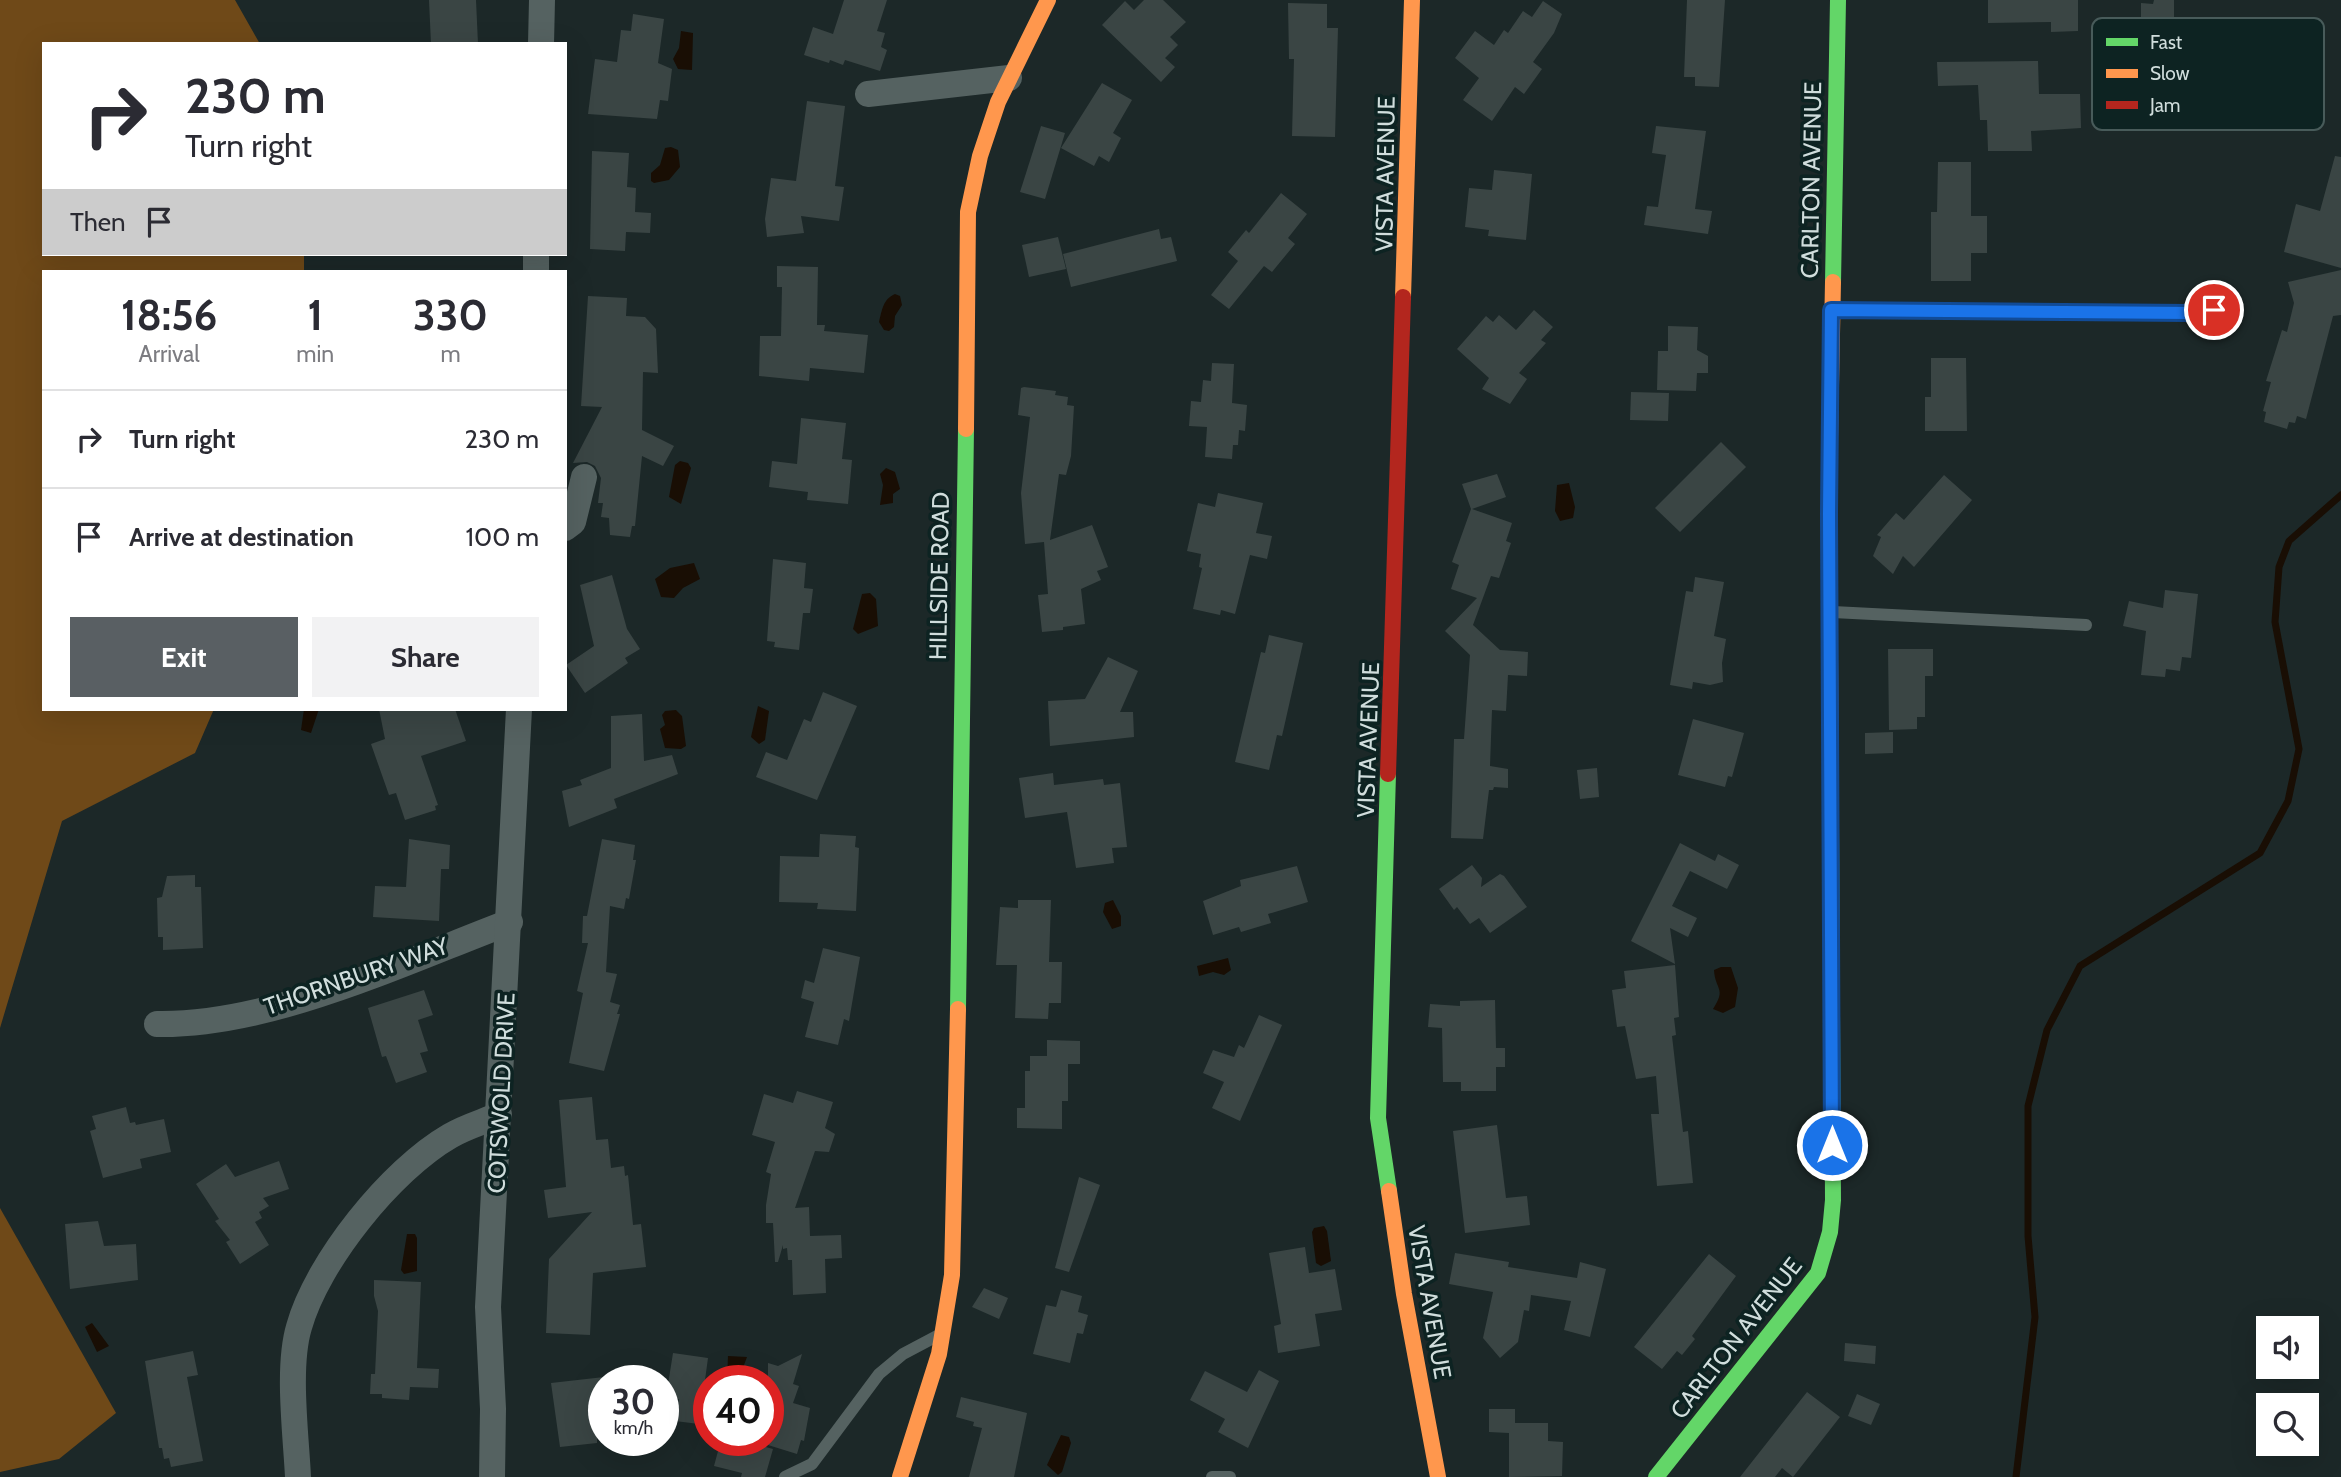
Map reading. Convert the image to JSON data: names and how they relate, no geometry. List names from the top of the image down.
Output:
{
  "streets": {
    "street": [
      "VISTA AVENUE",
      "CARLTON AVENUE",
      "HILLSIDE ROAD",
      "THORNBURY WAY",
      "COTSWOLD DRIVE"
    ]
  },
  "crossings": [
    ["THORNBURY WAY", "COTSWOLD DRIVE"]
  ],
  "legend": ["Fast", "Slow", "Jam"],
  "page": {
    "turn": ["230 m", "Turn right"],
    "then": "Then",
    "eta": [
      "18:56",
      "Arrival",
      "1",
      "min",
      "330",
      "m"
    ],
    "list": [
      {
        "name": "Turn right",
        "value": "230 m"
      },
      {
        "name": "Arrive at destination",
        "value": "100 m"
      }
    ],
    "buttons": ["Exit", "Share"],
    "speed": "30 km/h",
    "limit": "40"
  }
}
